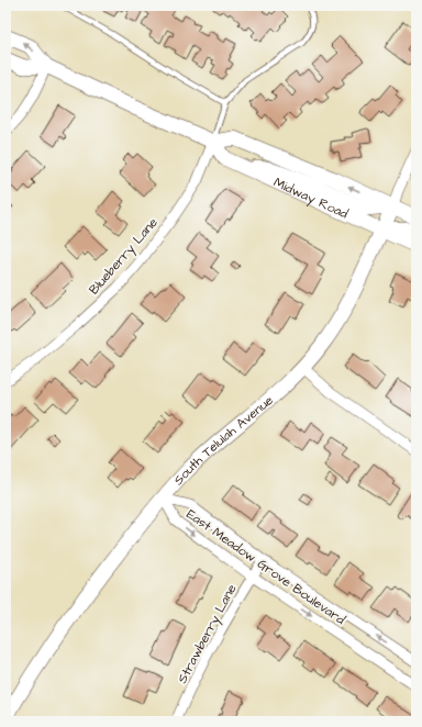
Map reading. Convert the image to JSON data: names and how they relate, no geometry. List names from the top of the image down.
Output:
{
  "streets": {
    "main road": ["Midway Road", "South Telulah Avenue"],
    "street": ["Blueberry Lane", "East Meadow Grove Boulevard", "Strawberry Lane"]
  },
  "crossings": [
    ["Midway Road", "Blueberry Lane"],
    ["Midway Road", "South Telulah Avenue"],
    ["South Telulah Avenue", "East Meadow Grove Boulevard"],
    ["East Meadow Grove Boulevard", "Strawberry Lane"]
  ]
}
